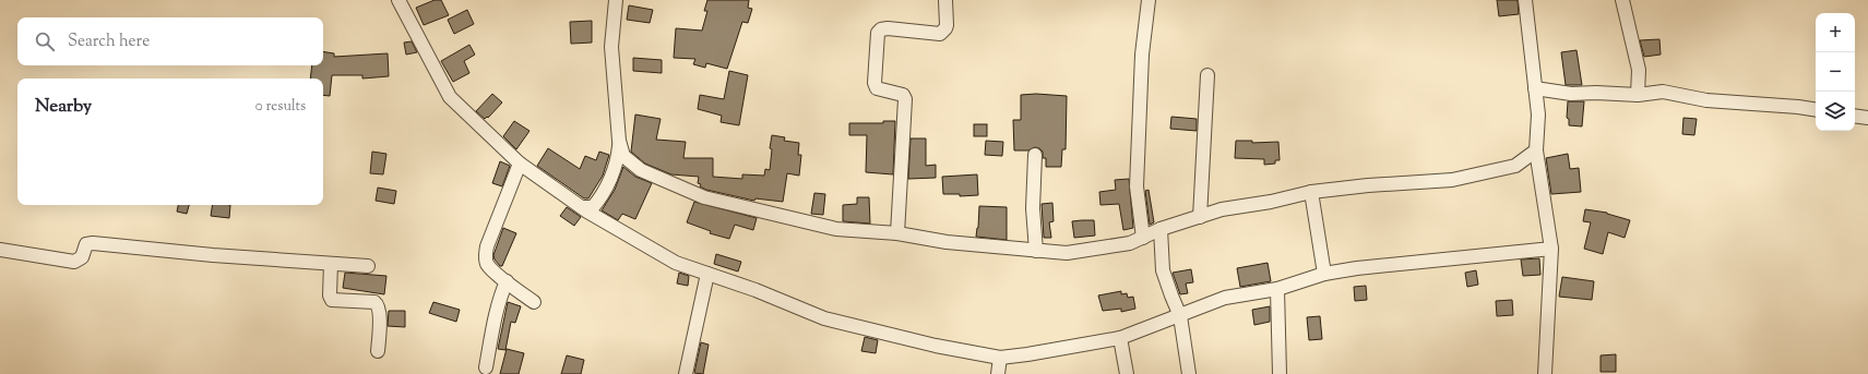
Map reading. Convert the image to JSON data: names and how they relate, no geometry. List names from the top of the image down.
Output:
{
  "page": {
    "map_buttons": ["+", "−"],
    "search": "Search here",
    "heading": ["Nearby", "0 results"]
  }
}
